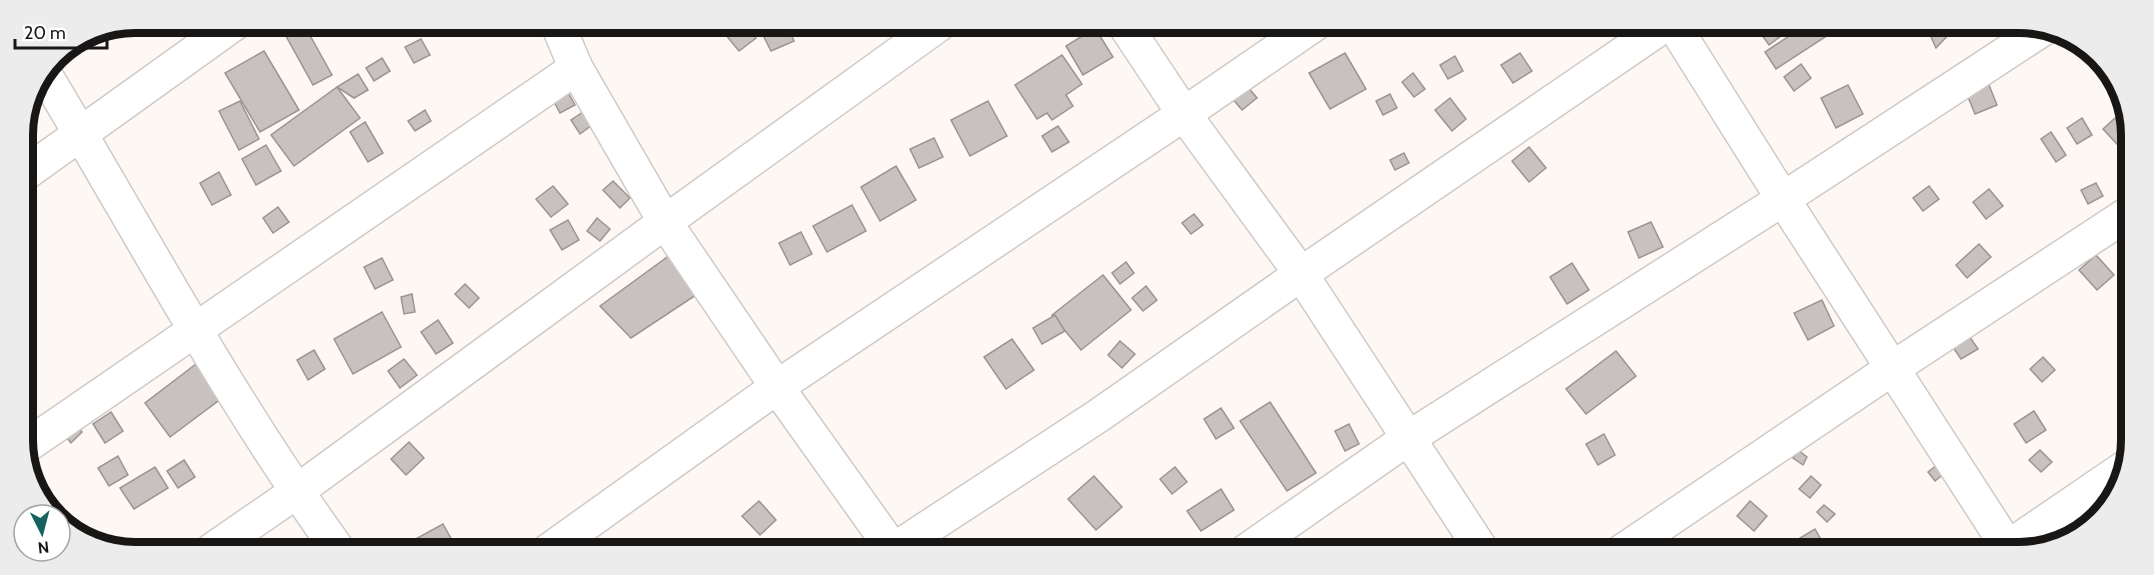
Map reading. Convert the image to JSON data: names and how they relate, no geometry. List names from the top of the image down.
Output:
{
  "scale_bar": "20 m",
  "north": "bottom"
}
